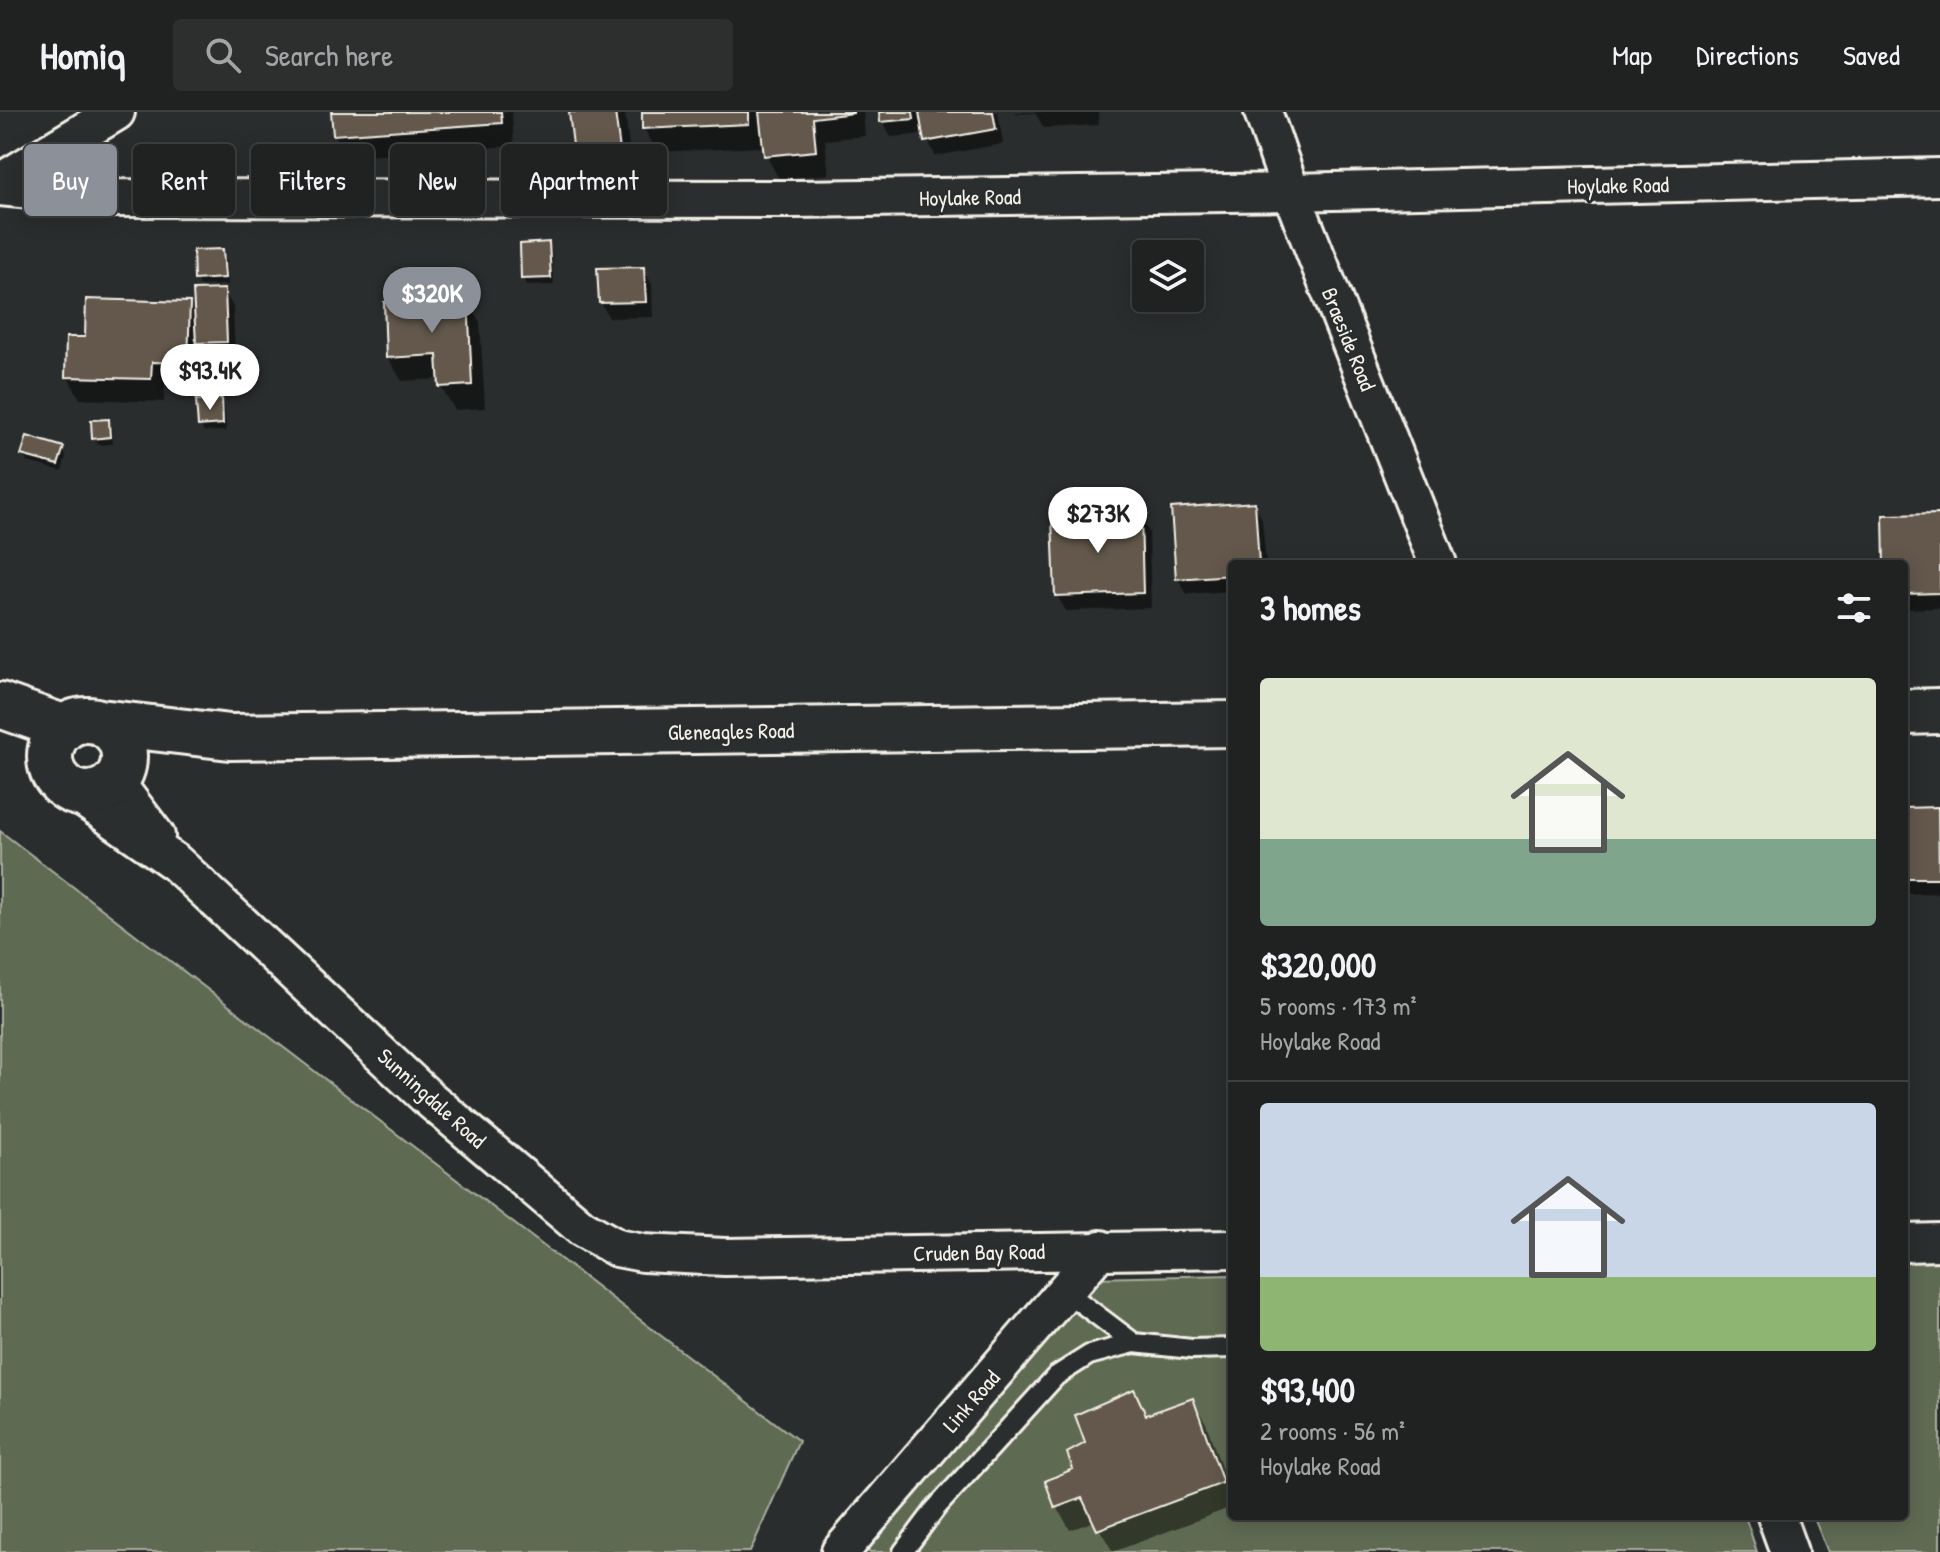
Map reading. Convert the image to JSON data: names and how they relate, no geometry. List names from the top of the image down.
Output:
{
  "streets": {
    "street": [
      "Hoylake Road",
      "Braeside Road",
      "Gleneagles Road",
      "Sunningdale Road",
      "Cruden Bay Road",
      "Link Road"
    ]
  },
  "crossings": [
    ["Hoylake Road", "Braeside Road"],
    ["Gleneagles Road", "Sunningdale Road"],
    ["Sunningdale Road", "Cruden Bay Road"],
    ["Cruden Bay Road", "Link Road"]
  ],
  "page": {
    "header": "Homiq",
    "search": "Search here",
    "nav": ["Map", "Directions", "Saved"],
    "chip": [
      "Buy",
      "Rent",
      "Filters",
      "New",
      "Apartment"
    ],
    "price": ["$320K", "$93.4K", "$273K"],
    "heading": "3 homes",
    "list": [
      {
        "name": "$320,000",
        "note": "5 rooms · 173 m² · Hoylake Road"
      },
      {
        "name": "$93,400",
        "note": "2 rooms · 56 m² · Hoylake Road"
      }
    ]
  }
}
